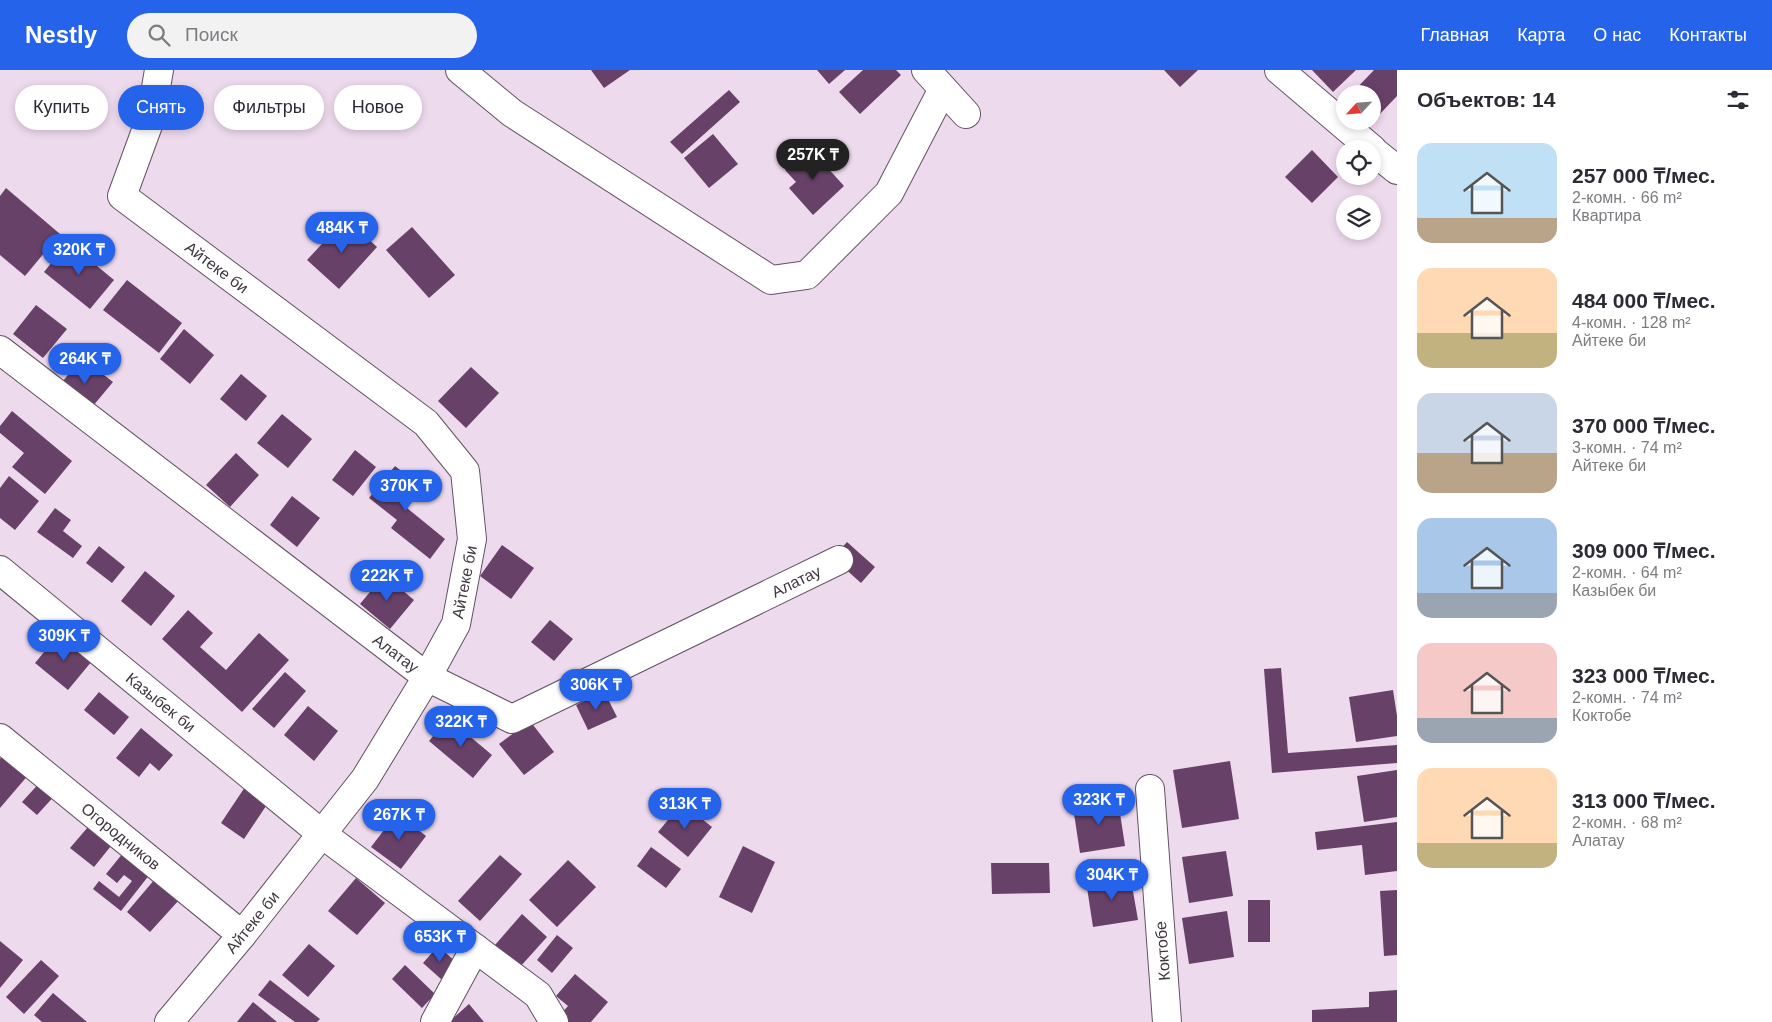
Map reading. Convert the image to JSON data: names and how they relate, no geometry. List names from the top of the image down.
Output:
{
  "streets": {
    "street": [
      "Айтеке би",
      "Алатау",
      "Казыбек би",
      "Огородников",
      "Коктобе"
    ]
  },
  "crossings": [
    ["Айтеке би", "Алатау"],
    ["Айтеке би", "Казыбек би"],
    ["Айтеке би", "Огородников"]
  ],
  "north": "bottom left",
  "page": {
    "header": "Nestly",
    "search": "Поиск",
    "nav": [
      "Главная",
      "Карта",
      "О нас",
      "Контакты"
    ],
    "heading": "Объектов: 14",
    "chip": [
      "Купить",
      "Снять",
      "Фильтры",
      "Новое"
    ],
    "list": [
      {
        "name": "257 000 ₸/мес.",
        "note": "2-комн. · 66 m² · Квартира"
      },
      {
        "name": "484 000 ₸/мес.",
        "note": "4-комн. · 128 m² · Айтеке би"
      },
      {
        "name": "370 000 ₸/мес.",
        "note": "3-комн. · 74 m² · Айтеке би"
      },
      {
        "name": "309 000 ₸/мес.",
        "note": "2-комн. · 64 m² · Казыбек би"
      },
      {
        "name": "323 000 ₸/мес.",
        "note": "2-комн. · 74 m² · Коктобе"
      },
      {
        "name": "313 000 ₸/мес.",
        "note": "2-комн. · 68 m² · Алатау"
      }
    ],
    "price": [
      "257K ₸",
      "484K ₸",
      "320K ₸",
      "264K ₸",
      "370K ₸",
      "222K ₸",
      "309K ₸",
      "306K ₸",
      "322K ₸",
      "323K ₸",
      "313K ₸",
      "267K ₸",
      "304K ₸",
      "653K ₸"
    ]
  }
}
